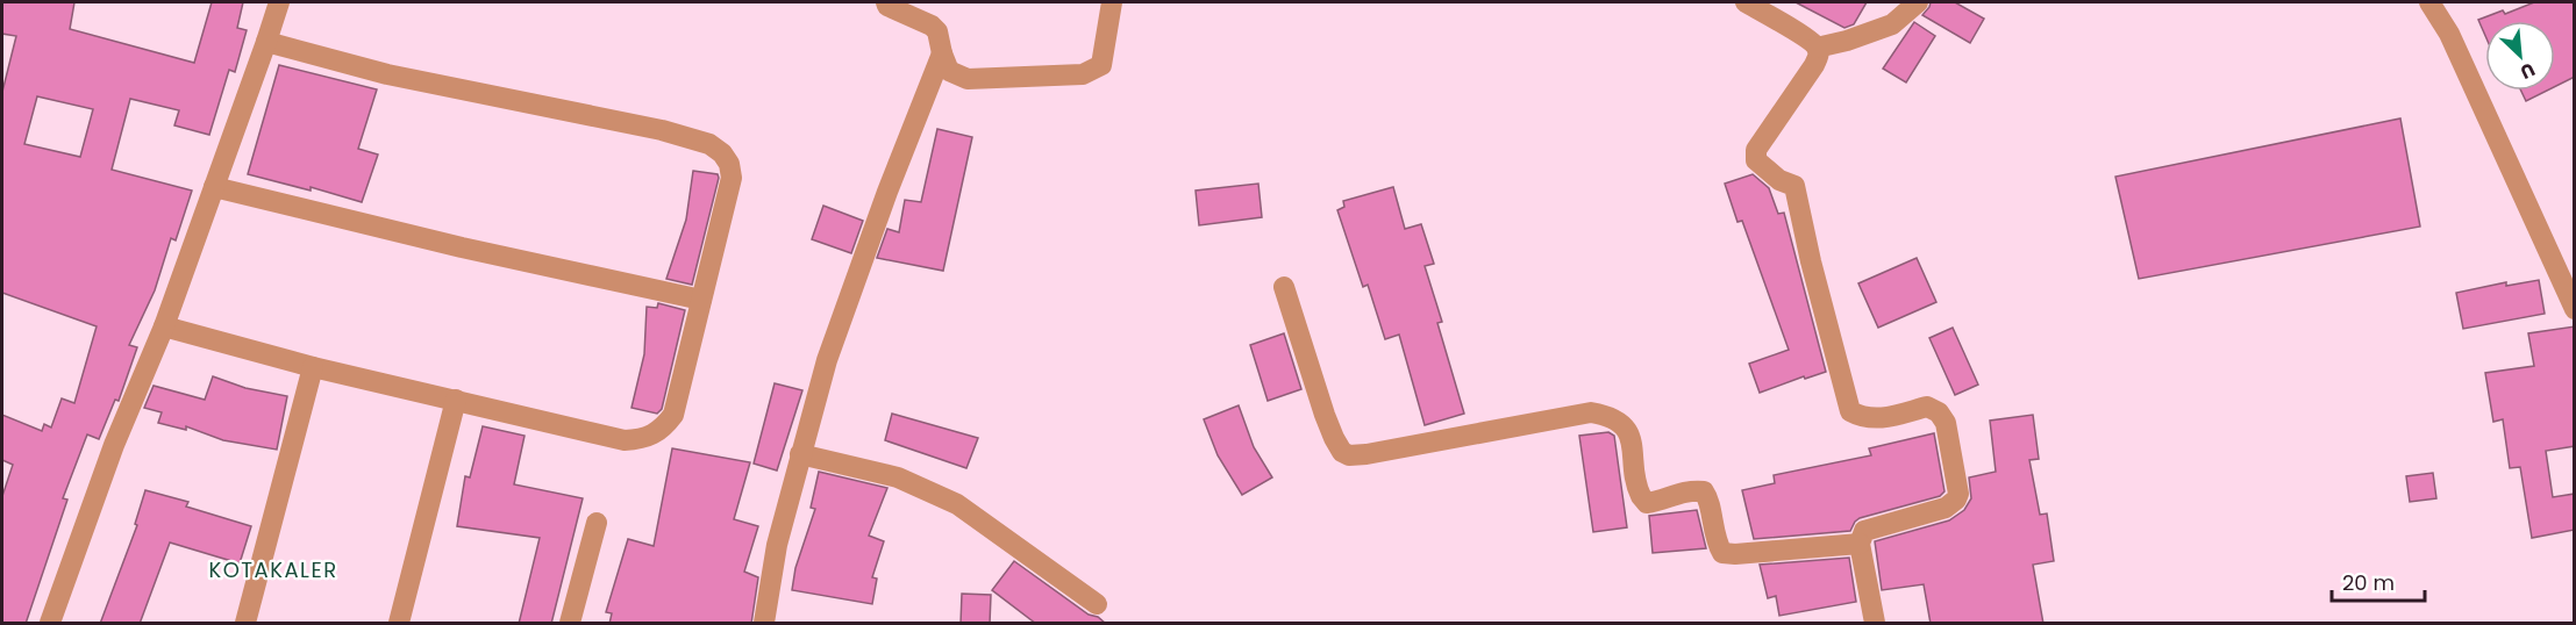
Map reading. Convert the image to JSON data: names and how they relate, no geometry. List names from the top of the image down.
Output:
{
  "districts": ["KOTAKALER"],
  "scale_bar": "20 m",
  "north": "bottom right"
}
